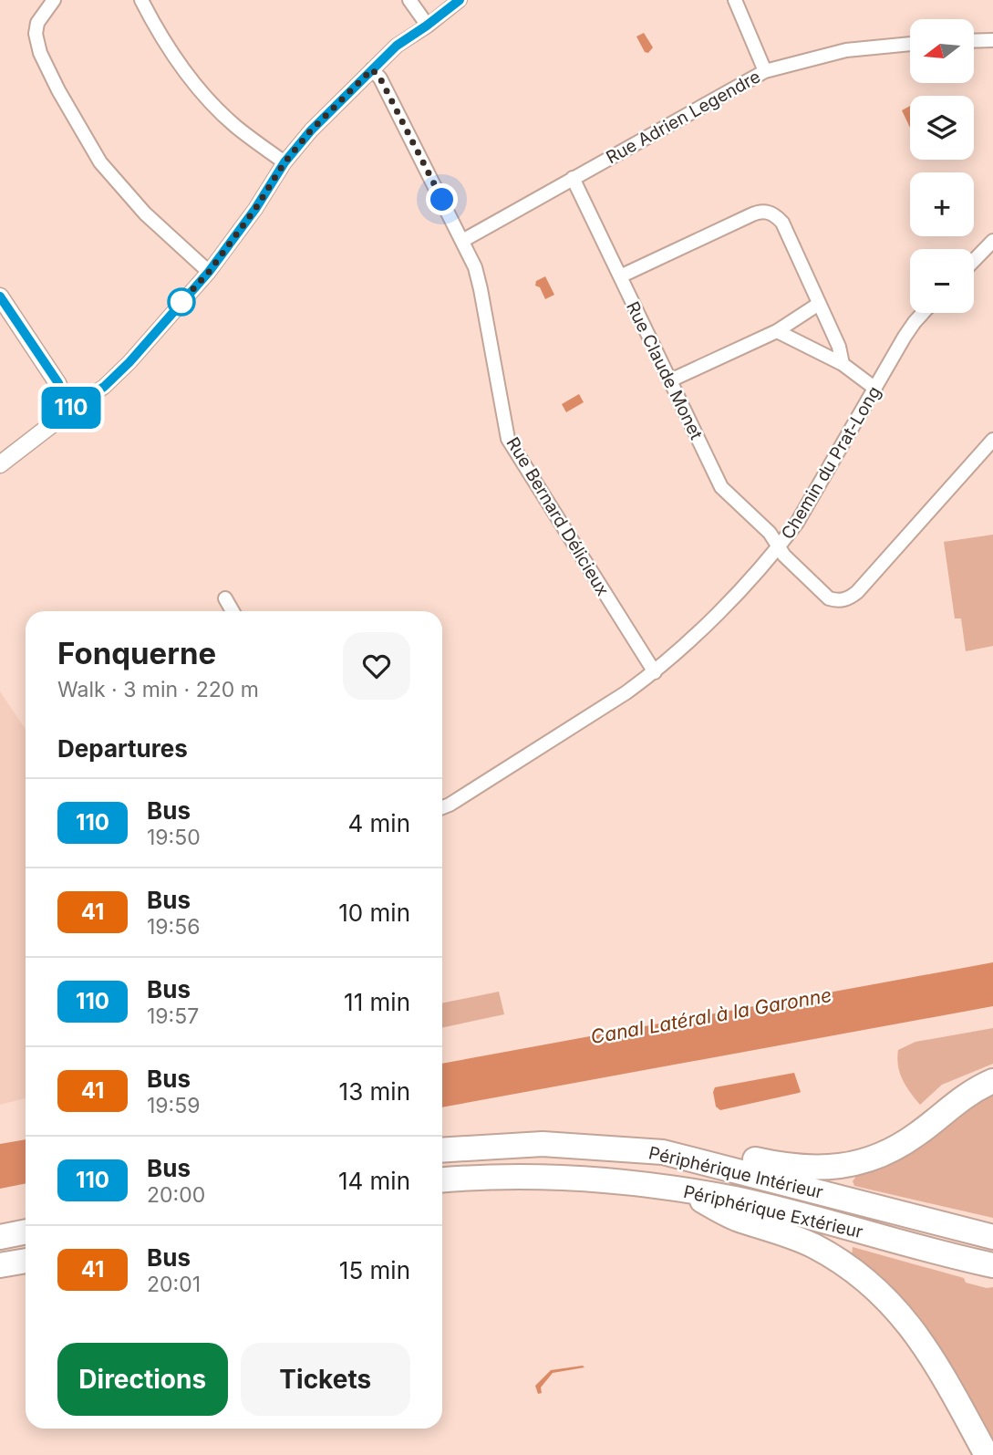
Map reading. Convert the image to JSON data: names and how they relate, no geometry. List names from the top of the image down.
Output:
{
  "streets": {
    "highway": ["Périphérique Intérieur", "Périphérique Extérieur"],
    "street": [
      "Rue Adrien Legendre",
      "Rue Claude Monet",
      "Chemin du Prat-Long",
      "Rue Bernard Délicieux"
    ]
  },
  "crossings": [
    ["Rue Adrien Legendre", "Rue Claude Monet"],
    ["Rue Adrien Legendre", "Rue Bernard Délicieux"],
    ["Rue Claude Monet", "Chemin du Prat-Long"],
    ["Chemin du Prat-Long", "Rue Bernard Délicieux"]
  ],
  "water": ["Canal Latéral à la Garonne"],
  "lines": ["bus line 110"],
  "north": "left",
  "page": {
    "on_map": "110",
    "map_buttons": ["+", "−"],
    "heading": [
      ["Fonquerne", "Walk · 3 min · 220 m"],
      "Departures"
    ],
    "list": [
      {
        "mark": "110",
        "name": "Bus",
        "note": "19:50",
        "value": "4 min"
      },
      {
        "mark": "41",
        "name": "Bus",
        "note": "19:56",
        "value": "10 min"
      },
      {
        "mark": "110",
        "name": "Bus",
        "note": "19:57",
        "value": "11 min"
      },
      {
        "mark": "41",
        "name": "Bus",
        "note": "19:59",
        "value": "13 min"
      },
      {
        "mark": "110",
        "name": "Bus",
        "note": "20:00",
        "value": "14 min"
      },
      {
        "mark": "41",
        "name": "Bus",
        "note": "20:01",
        "value": "15 min"
      }
    ],
    "buttons": ["Directions", "Tickets"]
  }
}
